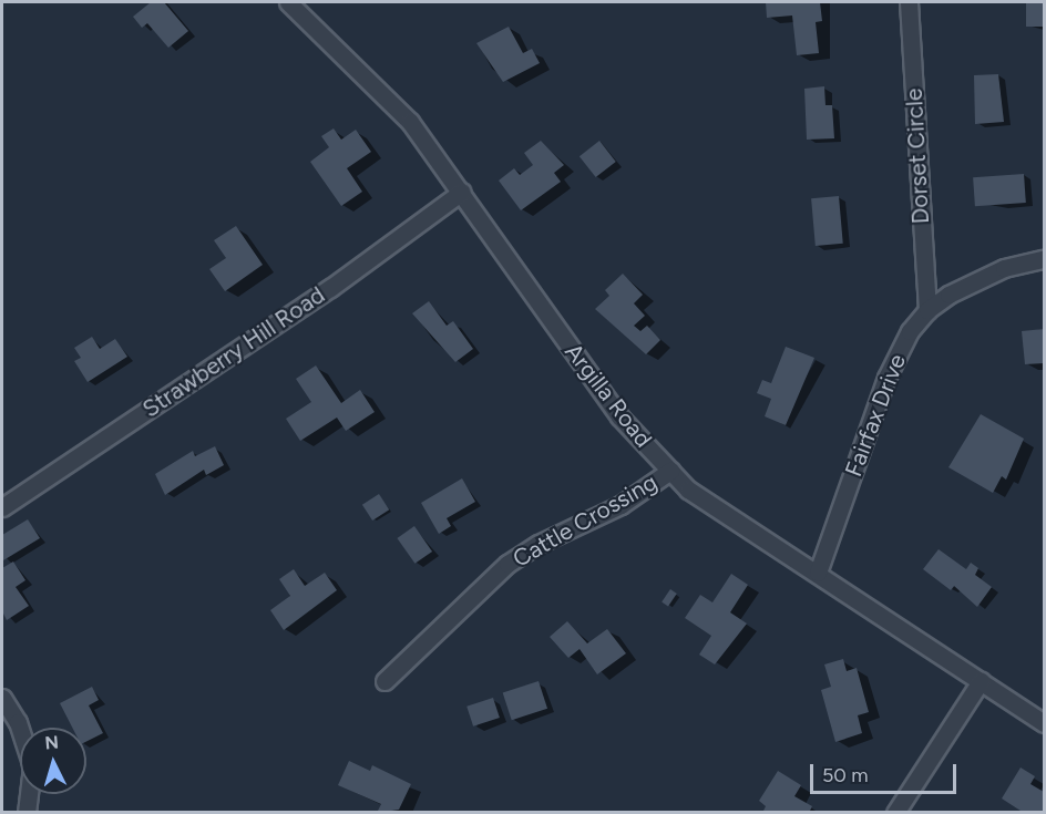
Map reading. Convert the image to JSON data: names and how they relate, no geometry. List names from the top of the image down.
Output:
{
  "streets": {
    "street": [
      "Dorset Circle",
      "Strawberry Hill Road",
      "Argilla Road",
      "Fairfax Drive",
      "Cattle Crossing"
    ]
  },
  "crossings": [
    ["Dorset Circle", "Fairfax Drive"],
    ["Strawberry Hill Road", "Argilla Road"],
    ["Argilla Road", "Fairfax Drive"],
    ["Argilla Road", "Cattle Crossing"]
  ],
  "scale_bar": "50 m",
  "north": "top"
}
